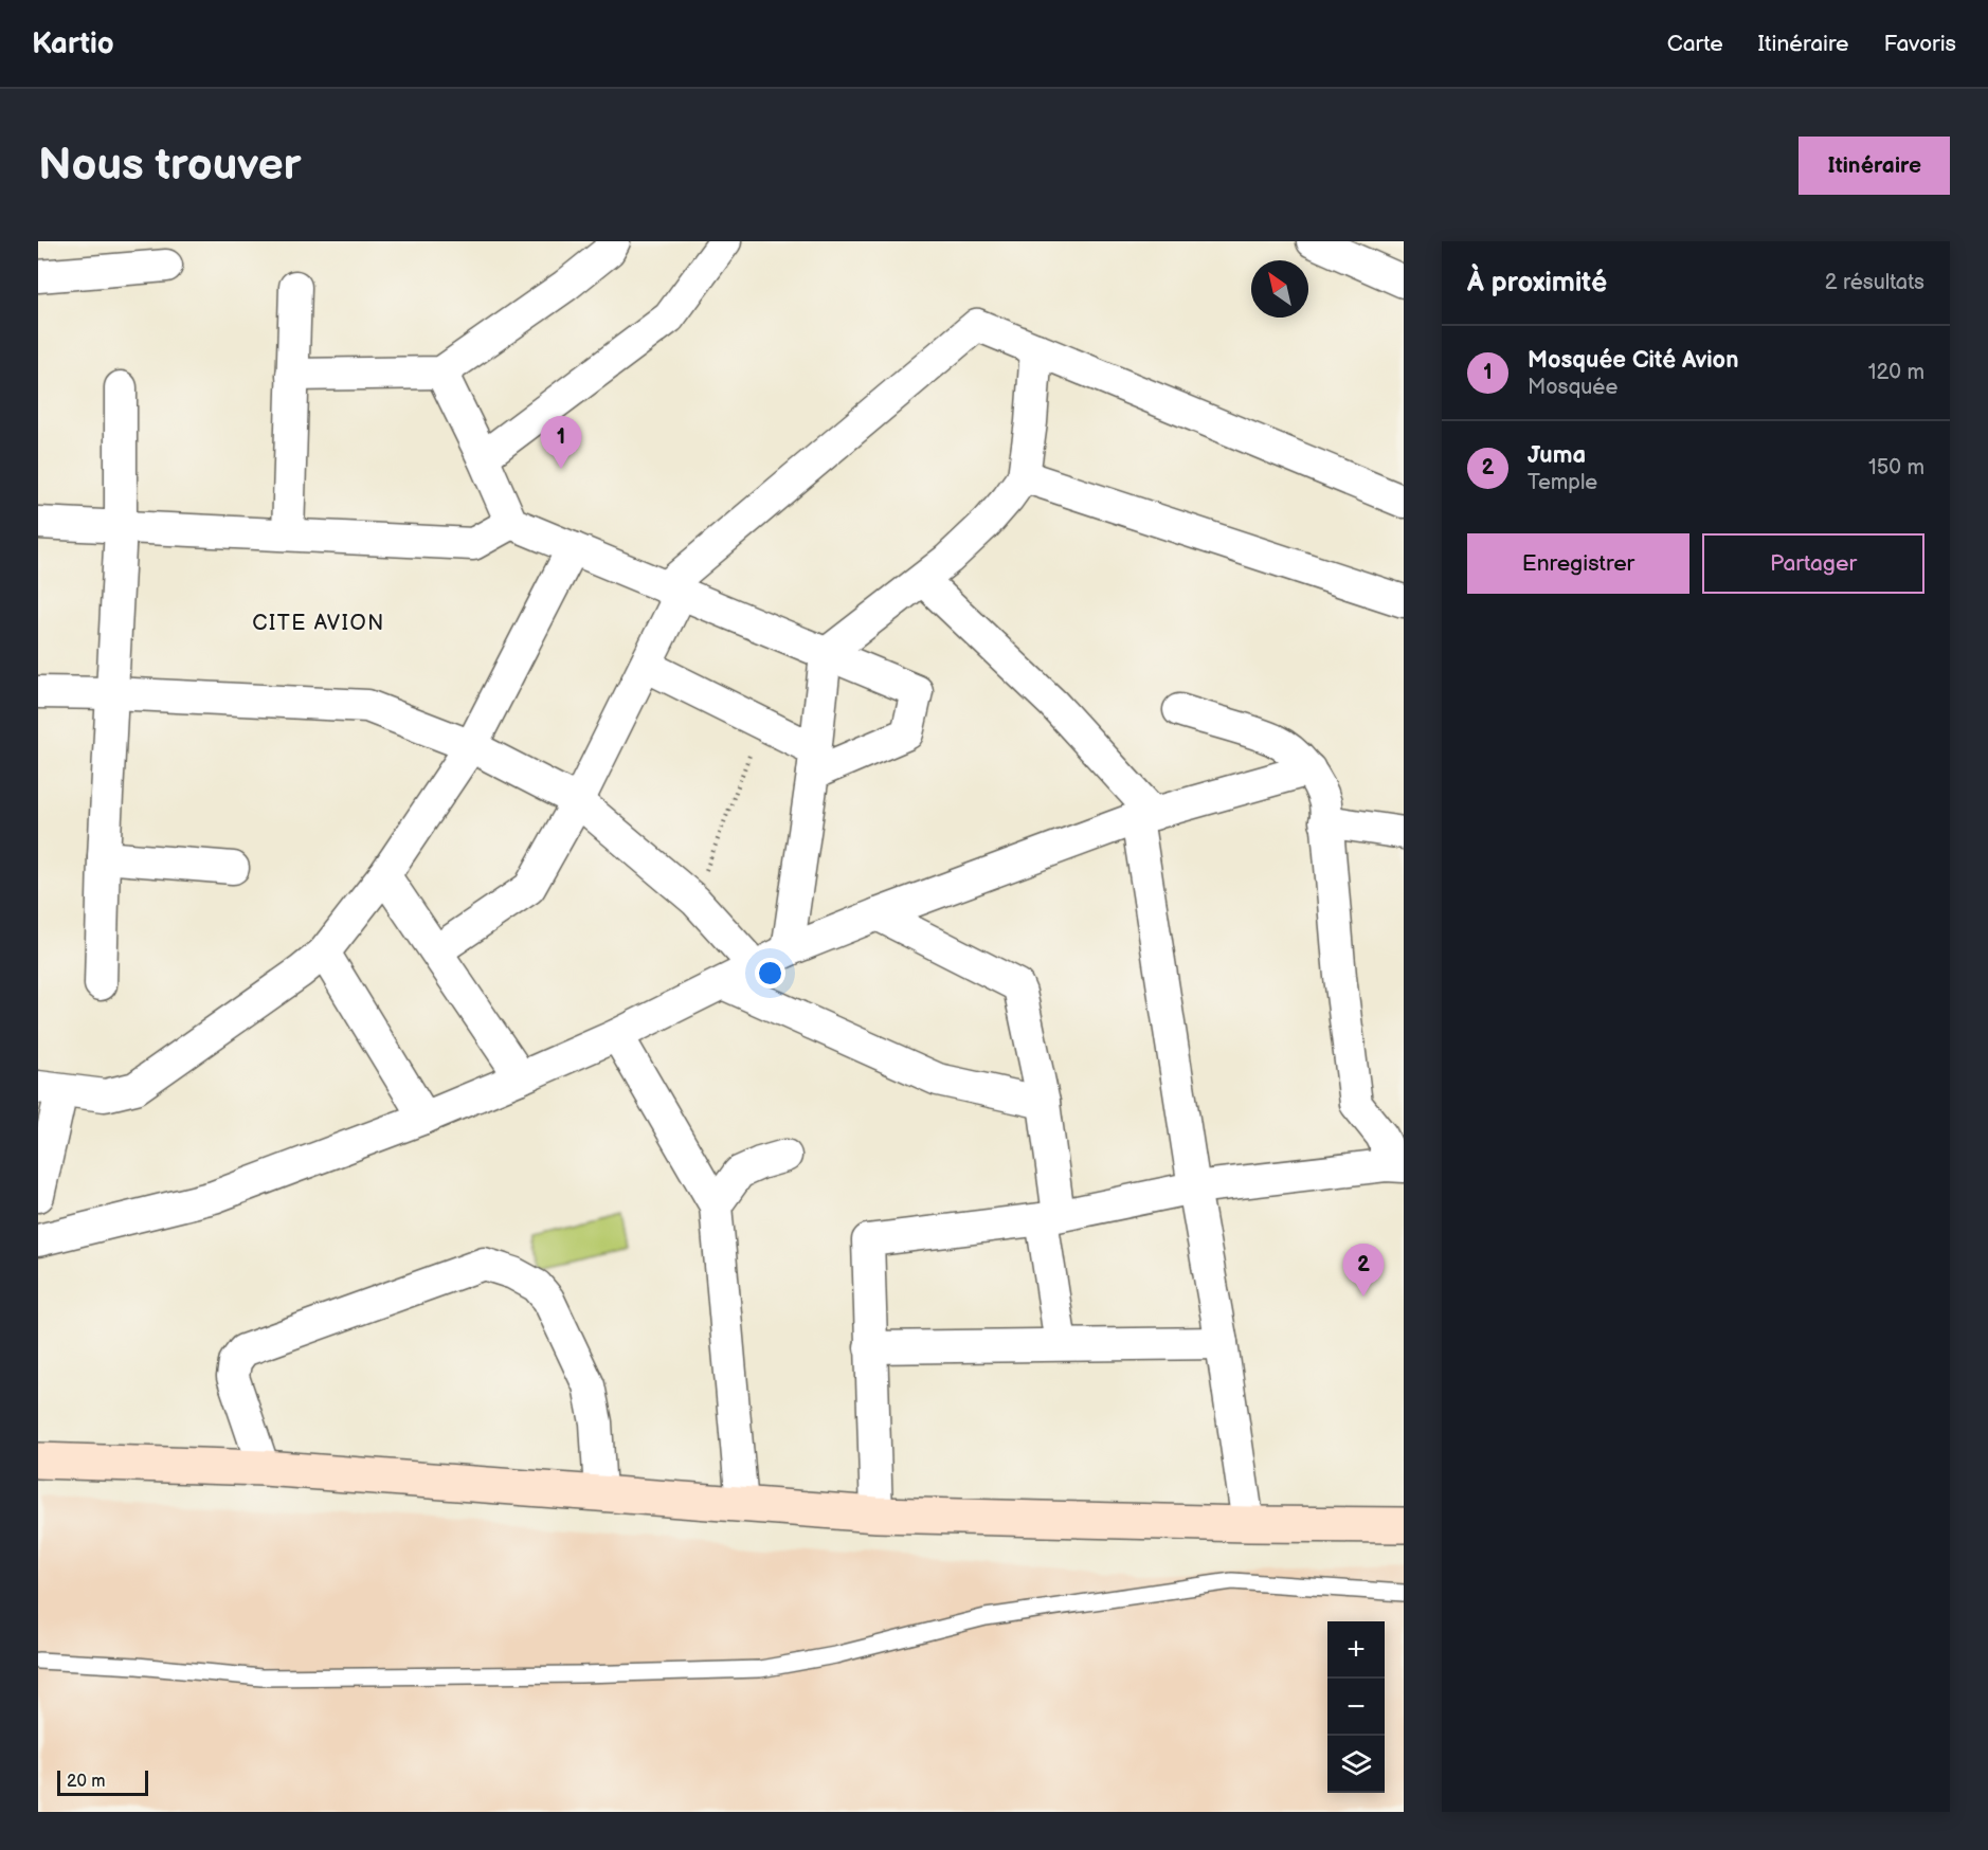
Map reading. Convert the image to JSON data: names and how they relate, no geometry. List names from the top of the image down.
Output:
{
  "districts": ["CITE AVION"],
  "scale_bar": "20 m",
  "north": "top left",
  "page": {
    "header": "Kartio",
    "nav": ["Carte", "Itinéraire", "Favoris"],
    "buttons": [
      "Itinéraire",
      ["Enregistrer", "Partager"]
    ],
    "title": "Nous trouver",
    "heading": ["À proximité", "2 résultats"],
    "list": [
      {
        "mark": "1",
        "name": "Mosquée Cité Avion",
        "note": "Mosquée",
        "value": "120 m"
      },
      {
        "mark": "2",
        "name": "Juma",
        "note": "Temple",
        "value": "150 m"
      }
    ],
    "pins": ["1", "2"],
    "map_buttons": ["+", "−"],
    "scale": "20 m"
  }
}
